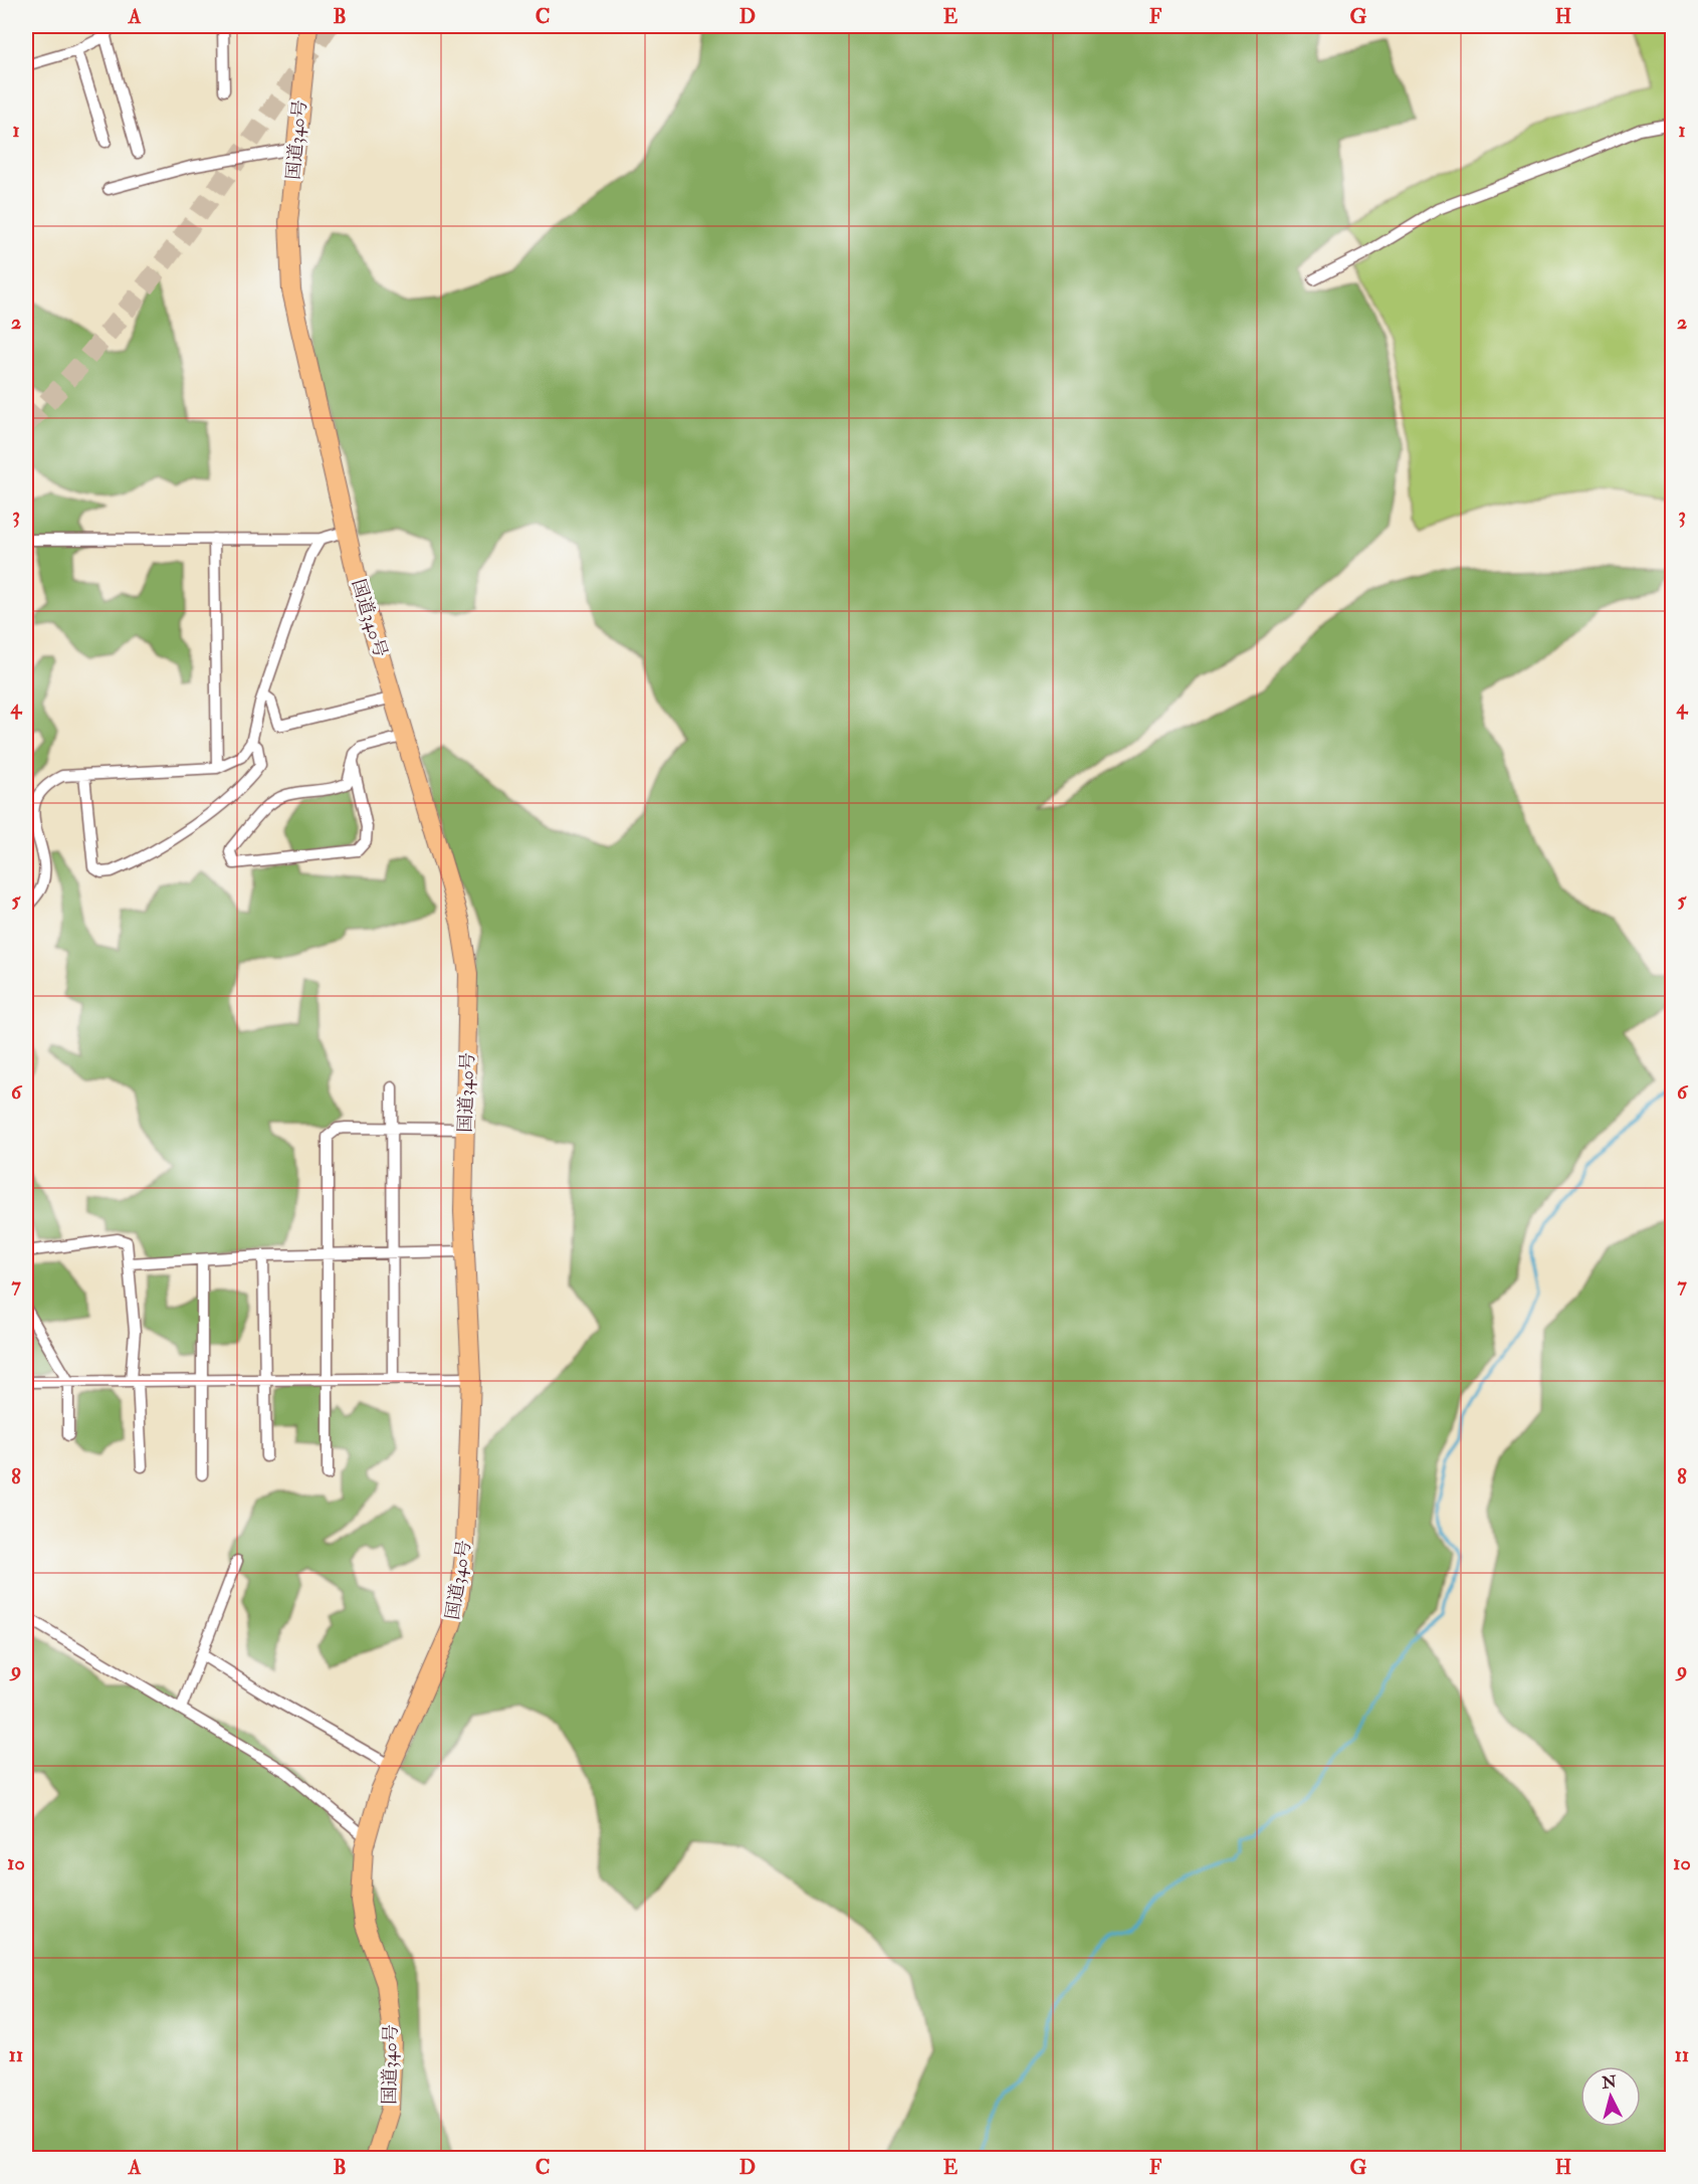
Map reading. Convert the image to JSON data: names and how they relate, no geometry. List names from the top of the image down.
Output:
{
  "streets": {
    "highway": ["国道340号"]
  },
  "north": "top",
  "grid": {
    "columns": [
      "A",
      "B",
      "C",
      "D",
      "E",
      "F",
      "G",
      "H"
    ],
    "rows": [
      "1",
      "2",
      "3",
      "4",
      "5",
      "6",
      "7",
      "8",
      "9",
      "10",
      "11"
    ]
  }
}
